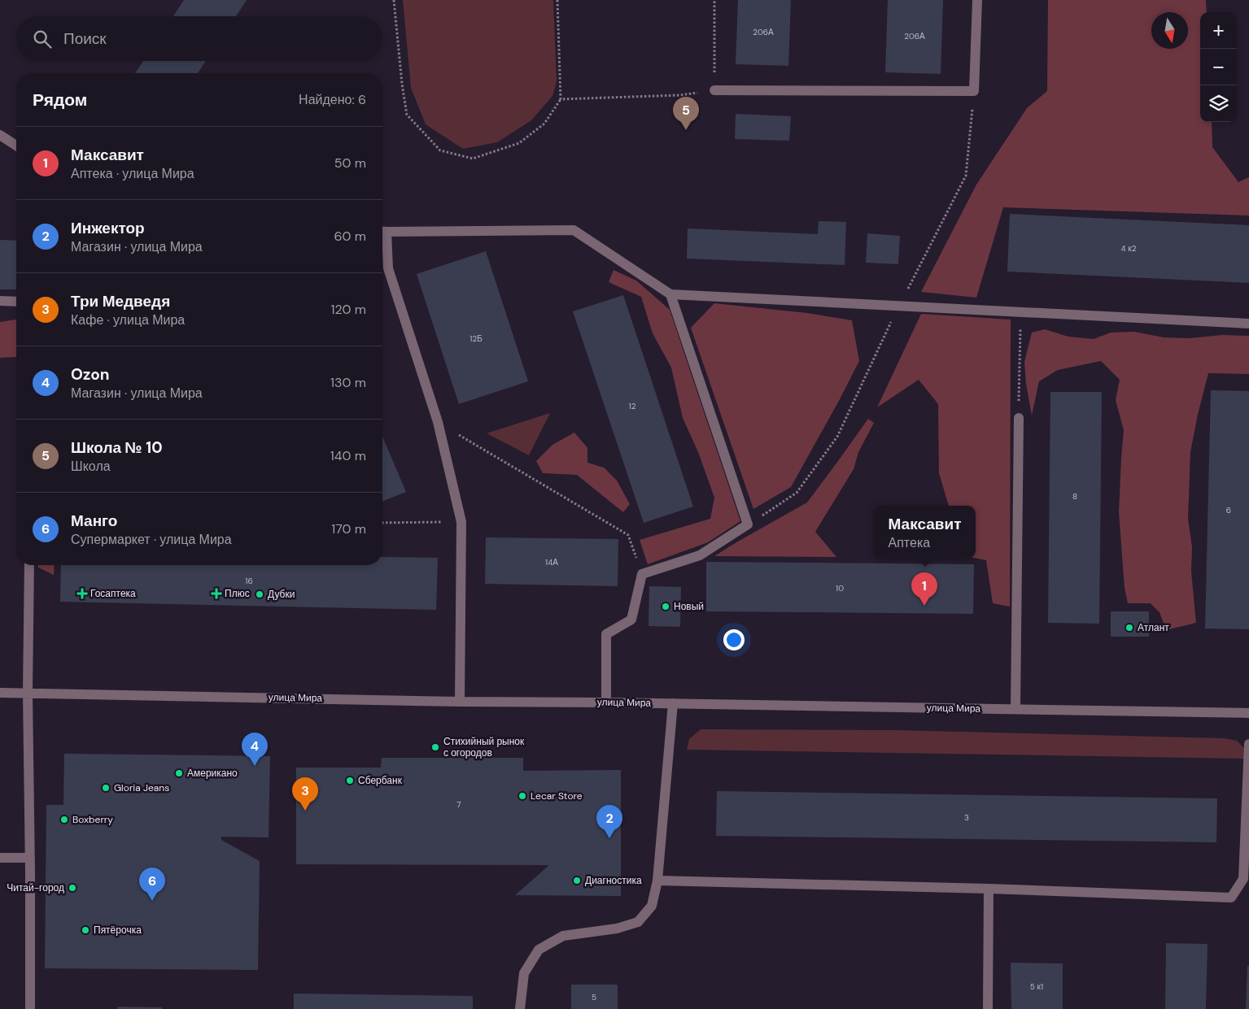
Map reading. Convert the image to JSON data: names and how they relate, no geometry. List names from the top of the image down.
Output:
{
  "streets": {
    "street": ["улица Мира"]
  },
  "places": {
    "health": ["Госаптека", "Плюс"],
    "other": [
      "Дубки",
      "Новый",
      "Атлант",
      "Стихийный рынок с огородов",
      "Американо",
      "Сбербанк",
      "Gloria Jeans",
      "Lecar Store",
      "Boxberry",
      "Диагностика",
      "Читай-город",
      "Пятёрочка"
    ]
  },
  "house_numbers": [
    "206А",
    "206А",
    "4 к2",
    "12Б",
    "12",
    "8",
    "6",
    "14А",
    "16",
    "10",
    "7",
    "3",
    "5 к1",
    "5"
  ],
  "north": "bottom",
  "page": {
    "map_buttons": ["+", "−"],
    "search": "Поиск",
    "heading": ["Рядом", "Найдено: 6"],
    "pins": [
      "5",
      "1",
      "4",
      "3",
      "2",
      "6"
    ],
    "list": [
      {
        "mark": "1",
        "name": "Максавит",
        "note": "Аптека · улица Мира",
        "value": "50 m"
      },
      {
        "mark": "2",
        "name": "Инжектор",
        "note": "Магазин · улица Мира",
        "value": "60 m"
      },
      {
        "mark": "3",
        "name": "Три Медведя",
        "note": "Кафе · улица Мира",
        "value": "120 m"
      },
      {
        "mark": "4",
        "name": "Ozon",
        "note": "Магазин · улица Мира",
        "value": "130 m"
      },
      {
        "mark": "5",
        "name": "Школа № 10",
        "note": "Школа",
        "value": "140 m"
      },
      {
        "mark": "6",
        "name": "Манго",
        "note": "Супермаркет · улица Мира",
        "value": "170 m"
      }
    ],
    "popup": ["Максавит", "Аптека"]
  }
}
